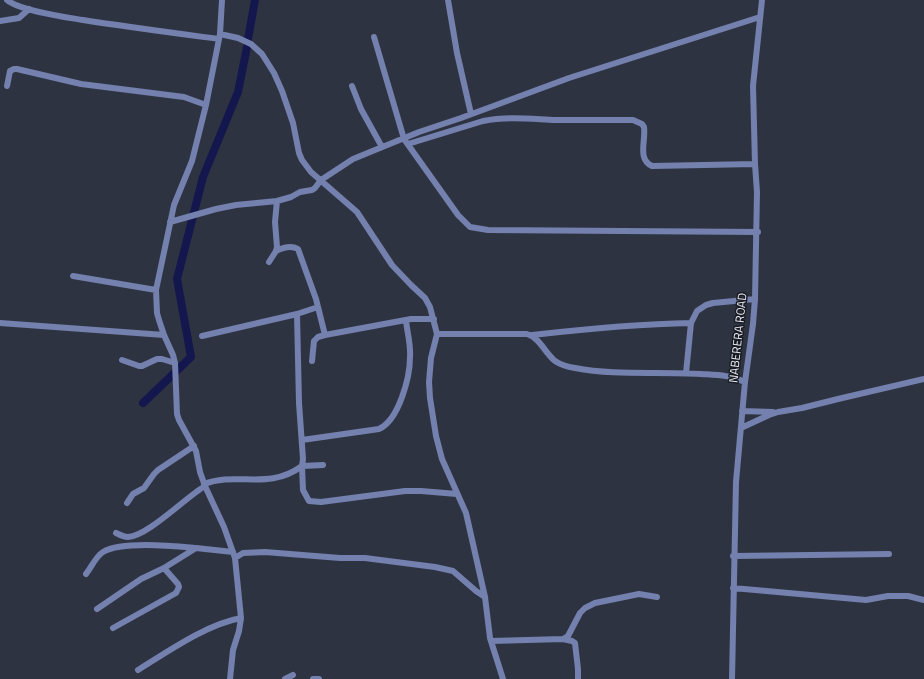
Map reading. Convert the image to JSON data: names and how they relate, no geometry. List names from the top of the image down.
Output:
{
  "streets": {
    "street": ["NABERERA ROAD"]
  }
}
